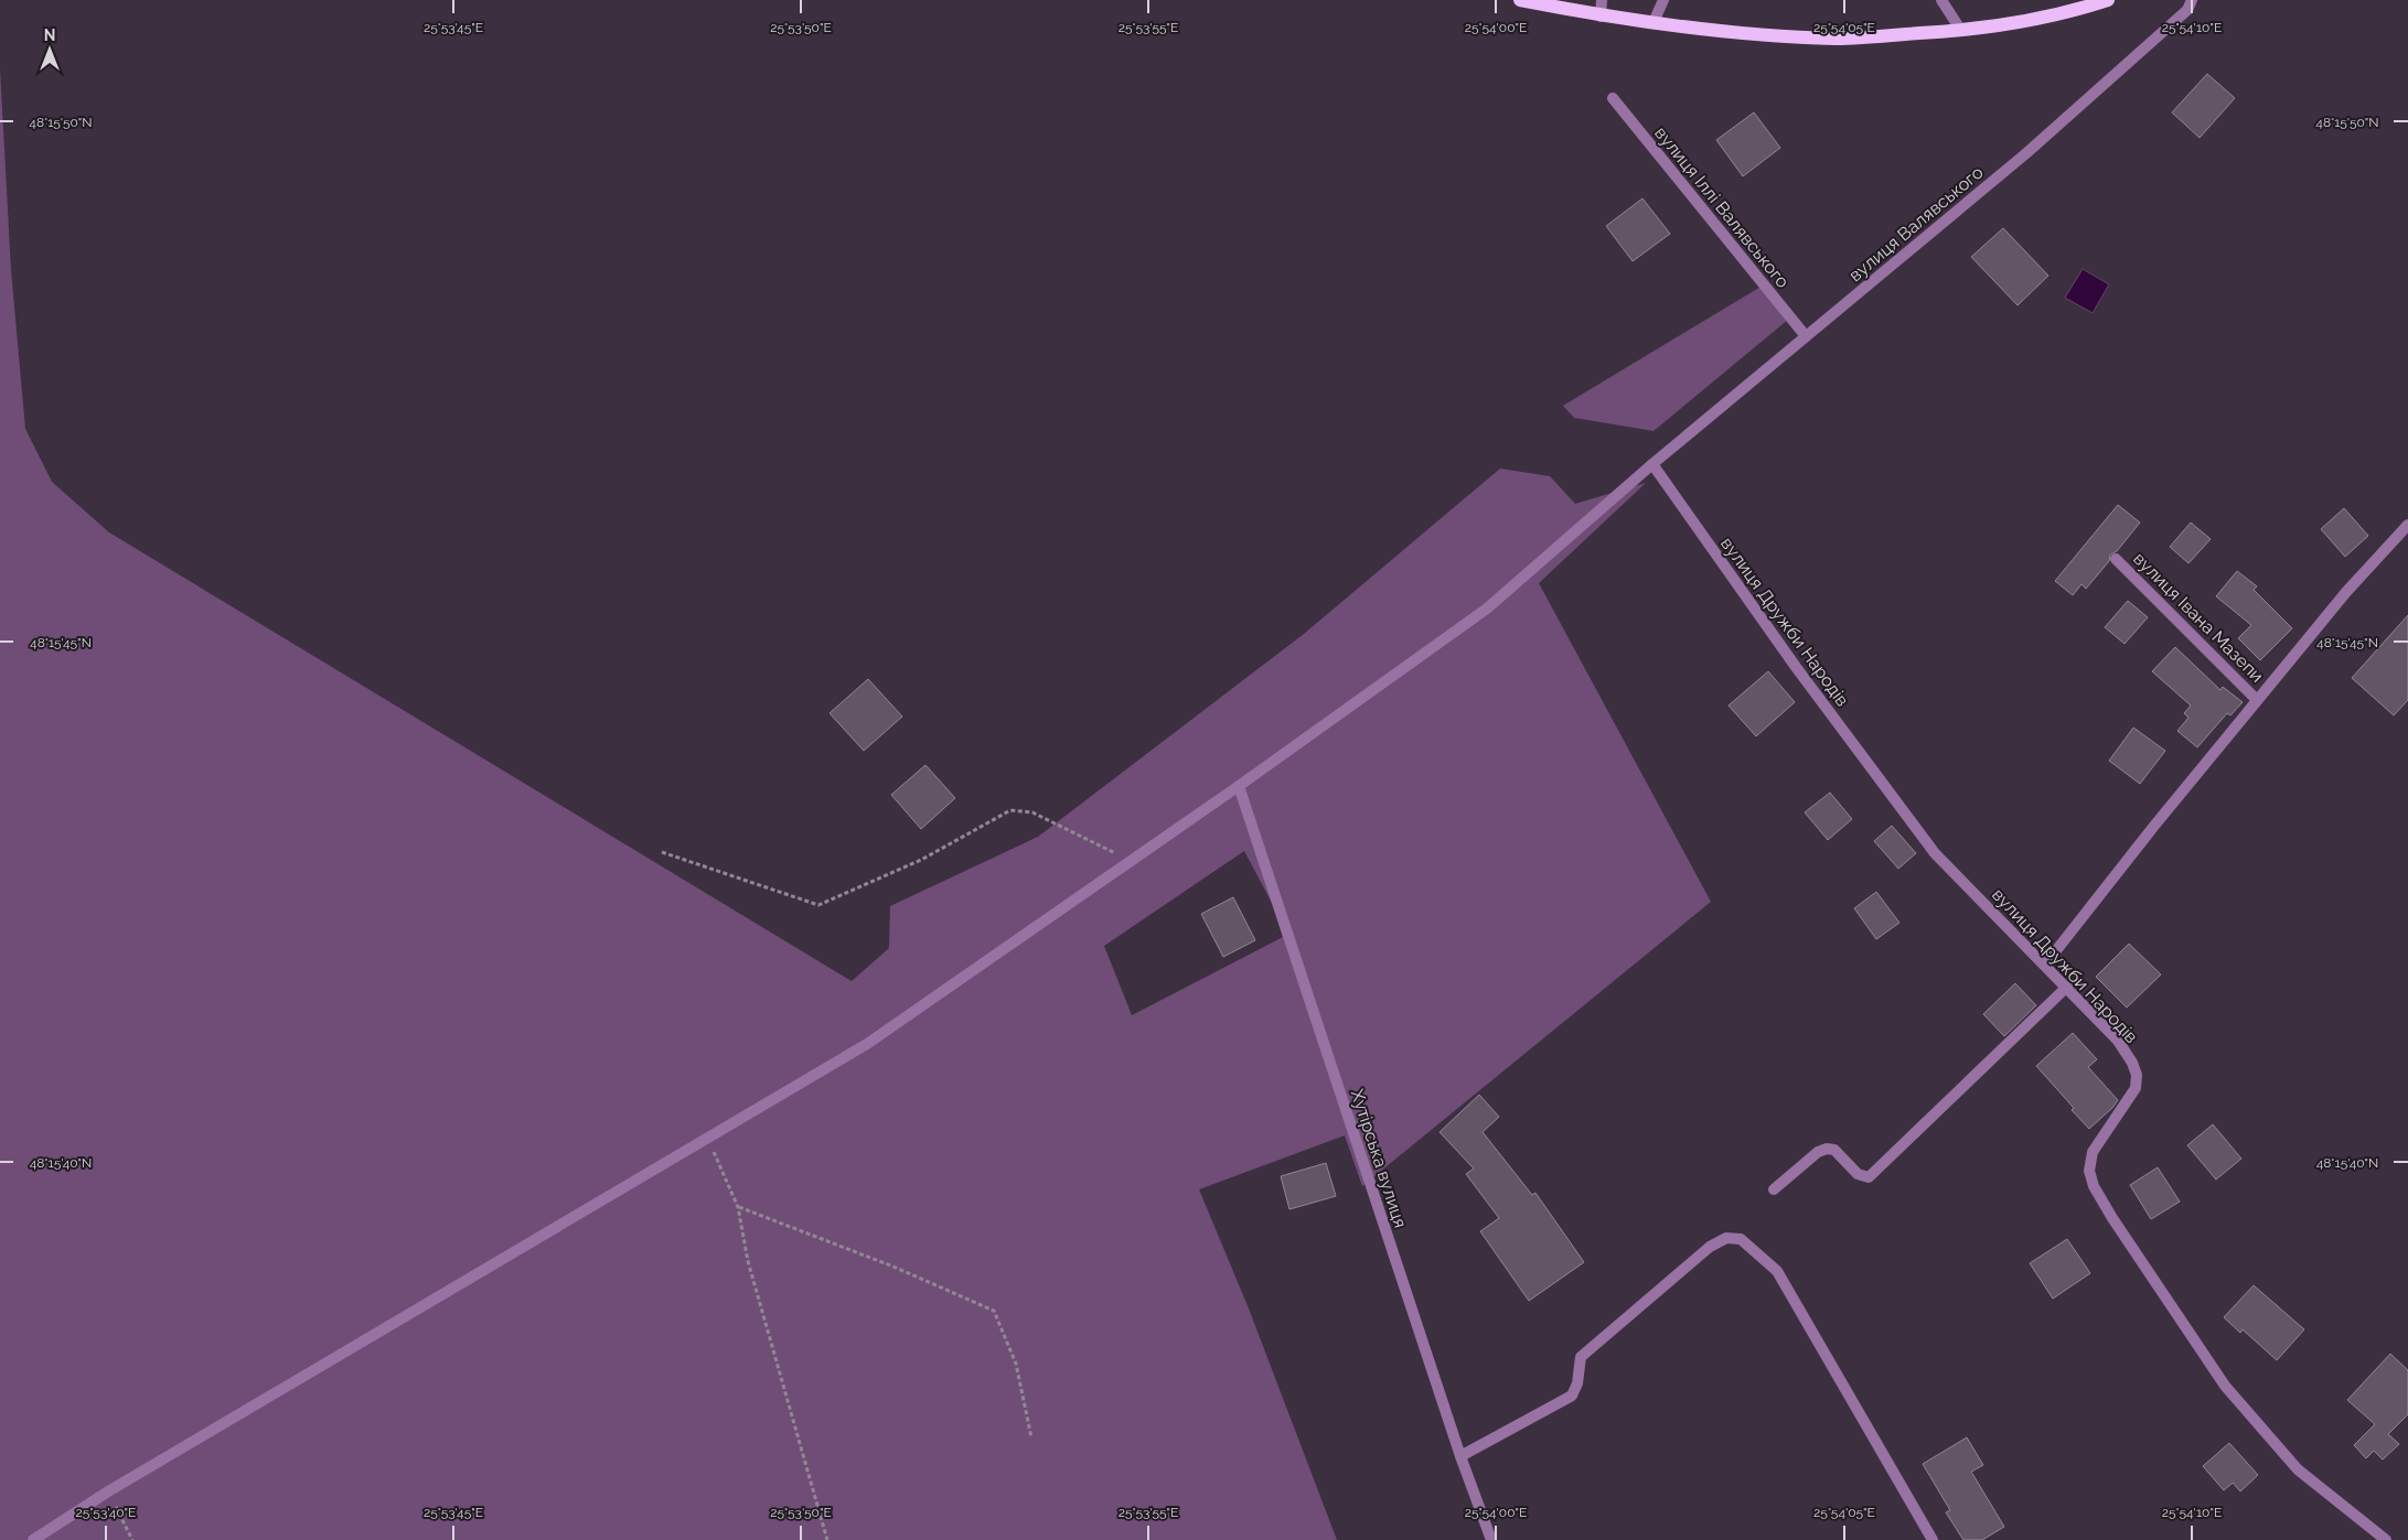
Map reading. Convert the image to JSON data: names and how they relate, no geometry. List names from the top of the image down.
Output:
{
  "streets": {
    "street": [
      "вулиця Іллі Валявського",
      "вулиця Валявського",
      "вулиця Івана Мазепи",
      "вулиця Дружби Народів",
      "Хутірська вулиця"
    ]
  },
  "crossings": [
    ["вулиця Іллі Валявського", "вулиця Валявського"],
    ["вулиця Валявського", "вулиця Дружби Народів"],
    ["вулиця Валявського", "Хутірська вулиця"]
  ],
  "north": "top",
  "coordinates": [
    "25°53'45\"E",
    "25°53'50\"E",
    "25°53'55\"E",
    "25°54'00\"E",
    "25°54'05\"E",
    "25°54'10\"E",
    "48°15'50\"N",
    "48°15'45\"N",
    "48°15'40\"N",
    "25°53'40\"E"
  ]
}
